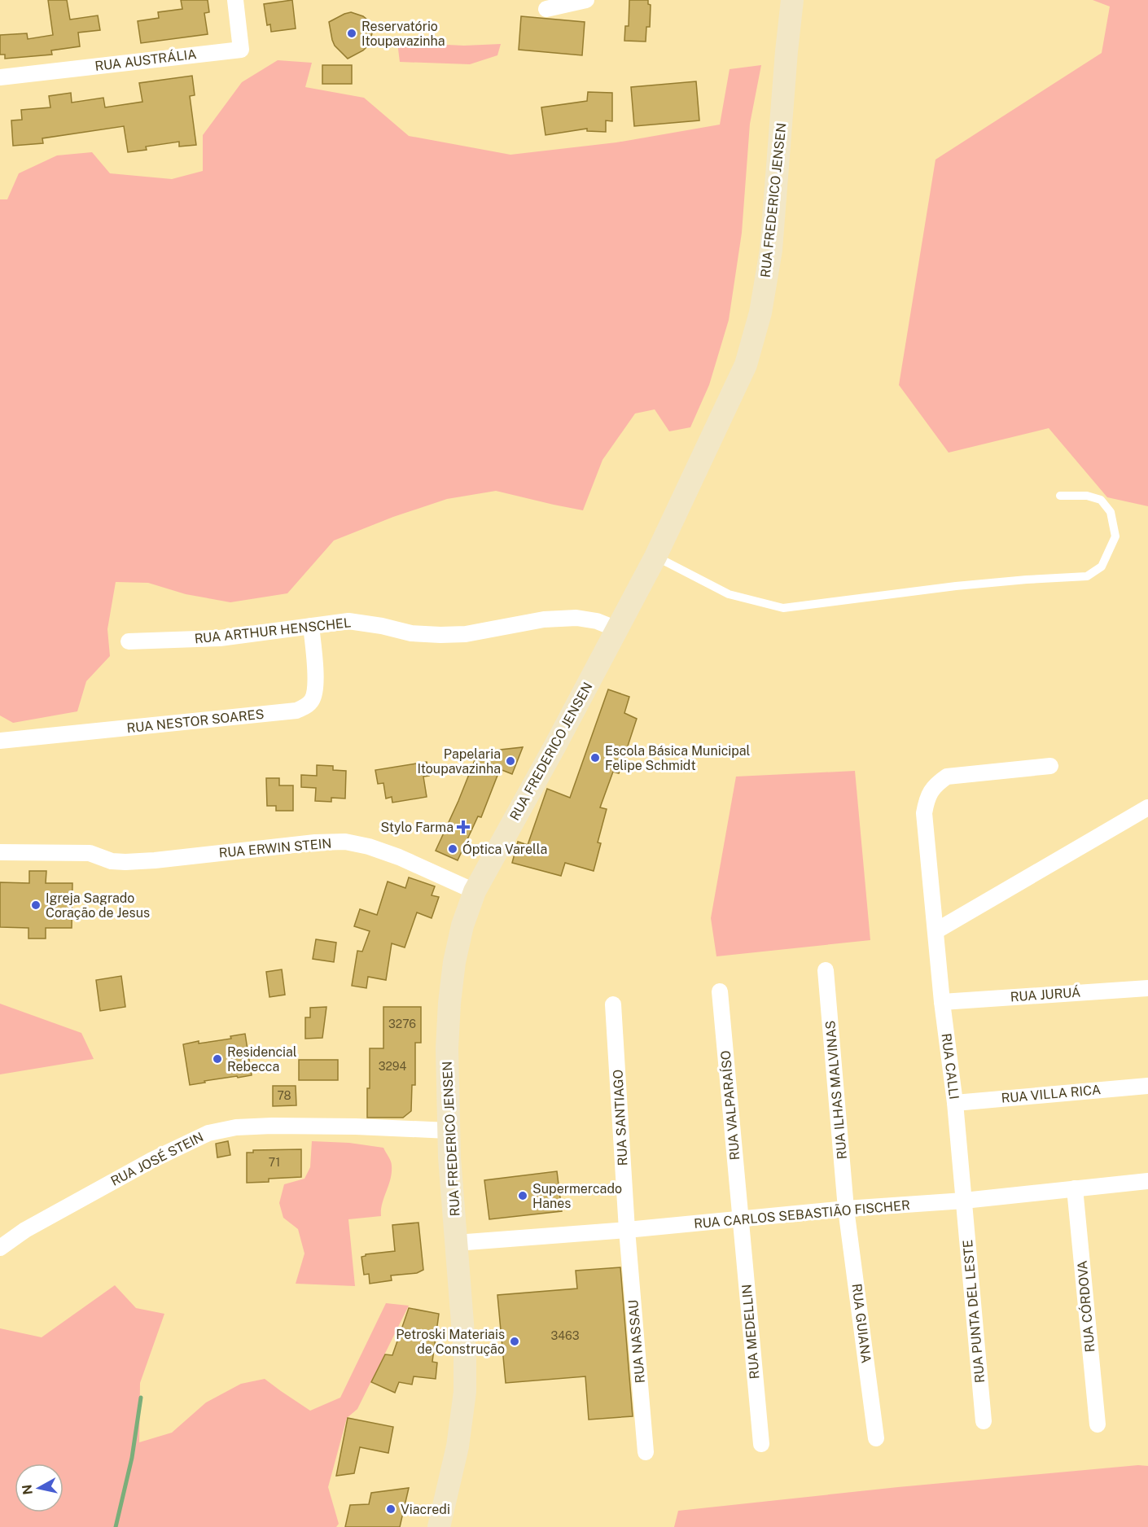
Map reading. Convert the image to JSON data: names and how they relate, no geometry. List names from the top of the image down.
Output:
{
  "streets": {
    "main road": ["RUA FREDERICO JENSEN"],
    "street": [
      "RUA AUSTRÁLIA",
      "RUA ARTHUR HENSCHEL",
      "RUA NESTOR SOARES",
      "RUA ERWIN STEIN",
      "RUA JURUÁ",
      "RUA CALLI",
      "RUA ILHAS MALVINAS",
      "RUA VILLA RICA",
      "RUA VALPARAÍSO",
      "RUA SANTIAGO",
      "RUA JOSÉ STEIN",
      "RUA CARLOS SEBASTIÃO FISCHER",
      "RUA CÓRDOVA",
      "RUA PUNTA DEL LESTE",
      "RUA GUIANA",
      "RUA MEDELLIN",
      "RUA NASSAU"
    ]
  },
  "crossings": [
    ["RUA FREDERICO JENSEN", "RUA ARTHUR HENSCHEL"],
    ["RUA FREDERICO JENSEN", "RUA ERWIN STEIN"],
    ["RUA FREDERICO JENSEN", "RUA JOSÉ STEIN"],
    ["RUA FREDERICO JENSEN", "RUA CARLOS SEBASTIÃO FISCHER"],
    ["RUA ARTHUR HENSCHEL", "RUA NESTOR SOARES"],
    ["RUA JURUÁ", "RUA CALLI"],
    ["RUA CALLI", "RUA VILLA RICA"],
    ["RUA CALLI", "RUA CARLOS SEBASTIÃO FISCHER"],
    ["RUA CALLI", "RUA PUNTA DEL LESTE"],
    ["RUA ILHAS MALVINAS", "RUA CARLOS SEBASTIÃO FISCHER"],
    ["RUA ILHAS MALVINAS", "RUA GUIANA"],
    ["RUA VALPARAÍSO", "RUA CARLOS SEBASTIÃO FISCHER"],
    ["RUA VALPARAÍSO", "RUA MEDELLIN"],
    ["RUA SANTIAGO", "RUA CARLOS SEBASTIÃO FISCHER"],
    ["RUA SANTIAGO", "RUA NASSAU"],
    ["RUA CARLOS SEBASTIÃO FISCHER", "RUA CÓRDOVA"],
    ["RUA CARLOS SEBASTIÃO FISCHER", "RUA PUNTA DEL LESTE"],
    ["RUA CARLOS SEBASTIÃO FISCHER", "RUA GUIANA"],
    ["RUA CARLOS SEBASTIÃO FISCHER", "RUA MEDELLIN"],
    ["RUA CARLOS SEBASTIÃO FISCHER", "RUA NASSAU"]
  ],
  "places": {
    "other": [
      "Reservatório Itoupavazinha",
      "Escola Básica Municipal Felipe Schmidt",
      "Papelaria Itoupavazinha",
      "Óptica Varella",
      "Igreja Sagrado Coração de Jesus",
      "Residencial Rebecca",
      "Supermercado Hanes",
      "Petroski Materiais de Construção",
      "Viacredi"
    ],
    "health": ["Stylo Farma"]
  },
  "house_numbers": [
    "3276",
    "3294",
    "78",
    "71",
    "3463"
  ],
  "north": "left"
}
